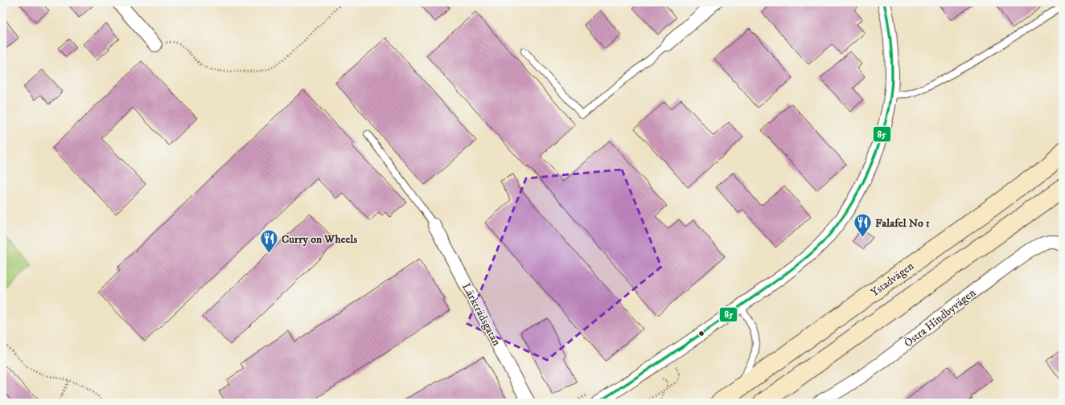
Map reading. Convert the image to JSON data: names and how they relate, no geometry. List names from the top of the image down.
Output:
{
  "streets": {
    "main road": ["Ystadvägen"],
    "street": ["Lärkträdsgatan", "Östra Hindbyvägen"]
  },
  "places": {
    "restaurant": ["Falafel No 1", "Curry on Wheels"]
  },
  "lines": ["transit line 85"]
}
